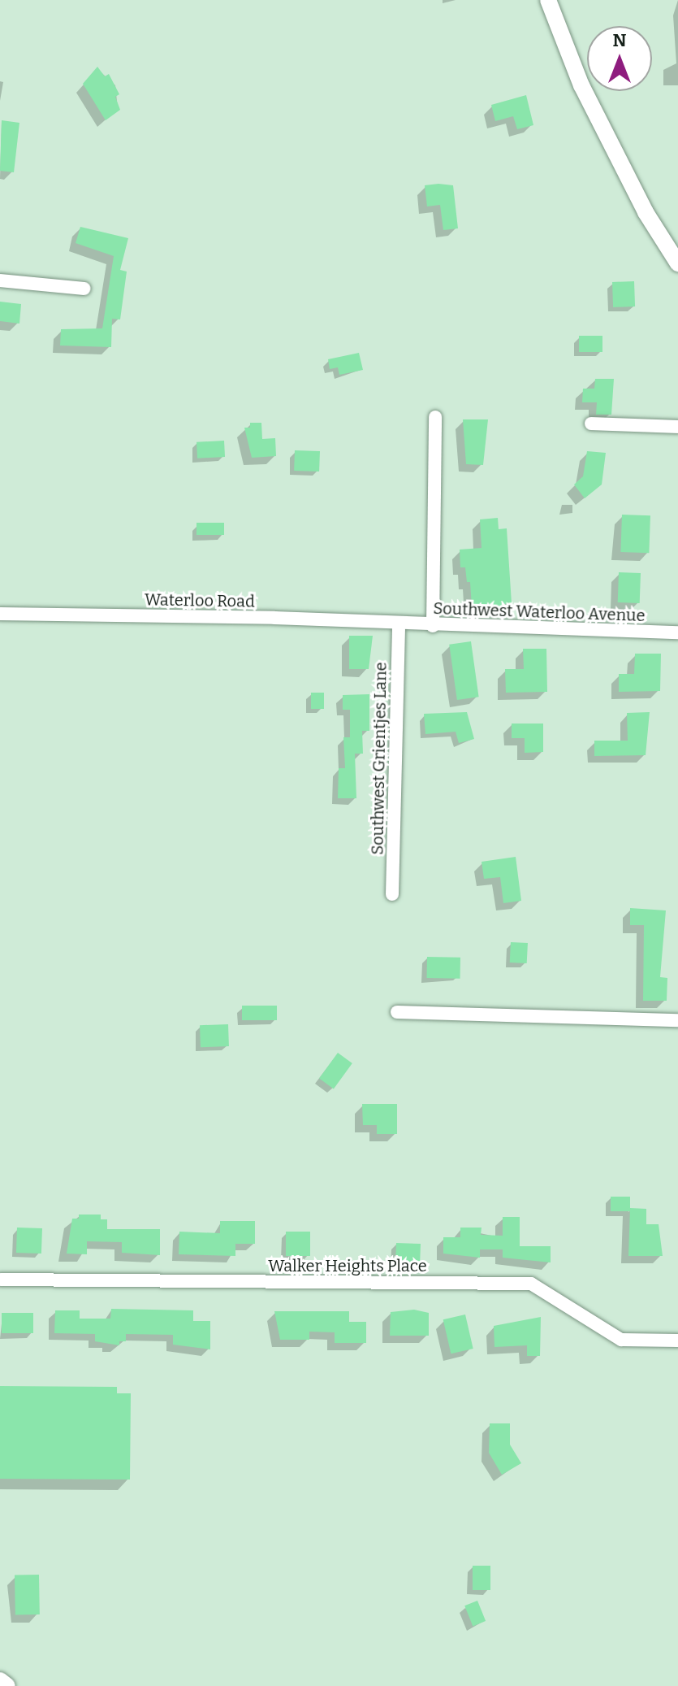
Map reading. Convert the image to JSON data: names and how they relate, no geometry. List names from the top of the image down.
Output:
{
  "streets": {
    "street": [
      "Waterloo Road",
      "Southwest Waterloo Avenue",
      "Southwest Grientjes Lane",
      "Walker Heights Place"
    ]
  },
  "crossings": [
    ["Waterloo Road", "Southwest Waterloo Avenue"],
    ["Waterloo Road", "Southwest Grientjes Lane"],
    ["Southwest Waterloo Avenue", "Southwest Grientjes Lane"]
  ],
  "north": "top"
}
